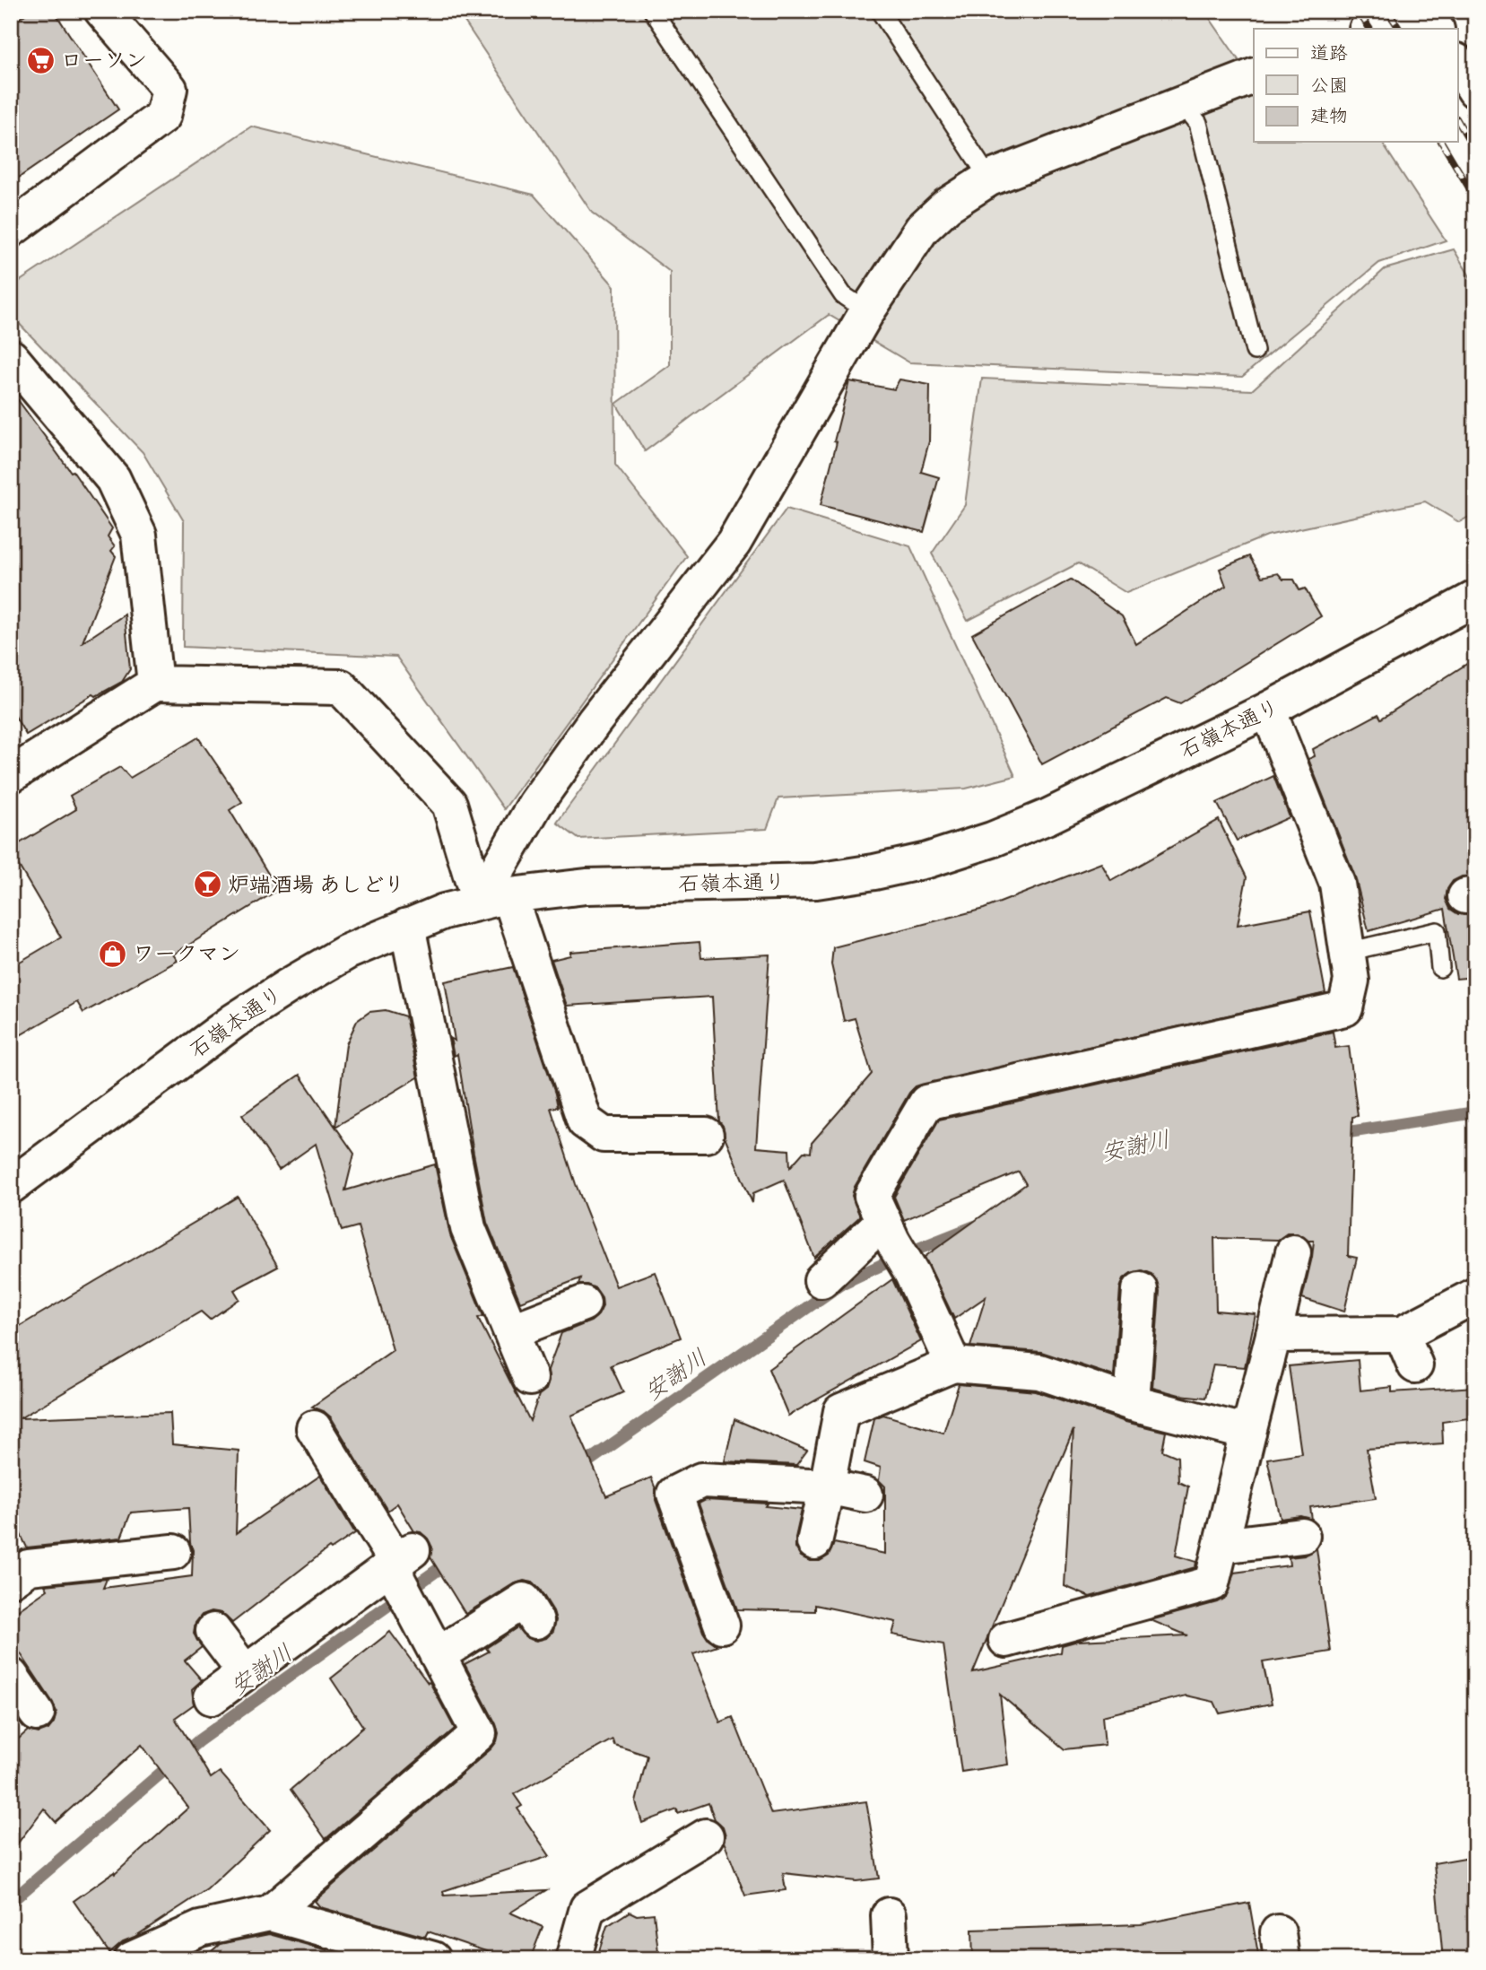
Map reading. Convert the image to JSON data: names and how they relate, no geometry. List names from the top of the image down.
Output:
{
  "streets": {
    "street": ["石嶺本通り"]
  },
  "water": ["安謝川"],
  "places": {
    "supermarket": ["ローソン"],
    "bar": ["炉端酒場 あしどり"],
    "shop": ["ワークマン"]
  },
  "legend": ["道路", "公園", "建物"]
}
